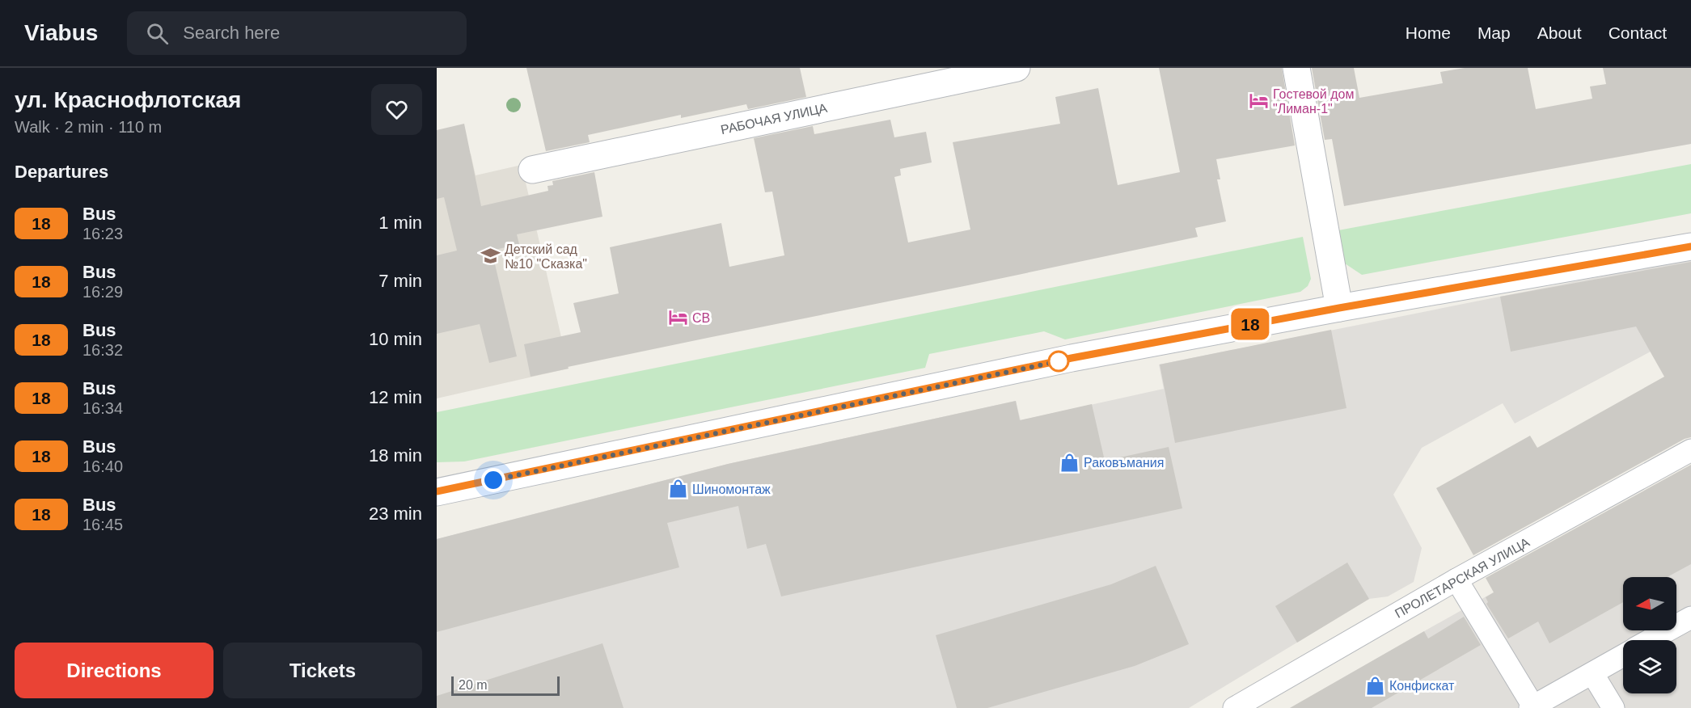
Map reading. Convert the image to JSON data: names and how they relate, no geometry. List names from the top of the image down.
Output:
{
  "streets": {
    "street": ["РАБОЧАЯ УЛИЦА"],
    "lane": ["ПРОЛЕТАРСКАЯ УЛИЦА"]
  },
  "places": {
    "hotel": ["Гостевой дом \"Лиман-1\"", "СВ"],
    "school or university": ["Детский сад №10 \"Сказка\""],
    "shop": ["Раковъмания", "Шиномонтаж", "Конфискат"]
  },
  "lines": ["bus line 18"],
  "scale_bar": "20 m",
  "north": "left",
  "page": {
    "header": "Viabus",
    "search": "Search here",
    "nav": [
      "Home",
      "Map",
      "About",
      "Contact"
    ],
    "heading": [
      ["ул. Краснофлотская", "Walk · 2 min · 110 m"],
      "Departures"
    ],
    "on_map": "18",
    "list": [
      {
        "mark": "18",
        "name": "Bus",
        "note": "16:23",
        "value": "1 min"
      },
      {
        "mark": "18",
        "name": "Bus",
        "note": "16:29",
        "value": "7 min"
      },
      {
        "mark": "18",
        "name": "Bus",
        "note": "16:32",
        "value": "10 min"
      },
      {
        "mark": "18",
        "name": "Bus",
        "note": "16:34",
        "value": "12 min"
      },
      {
        "mark": "18",
        "name": "Bus",
        "note": "16:40",
        "value": "18 min"
      },
      {
        "mark": "18",
        "name": "Bus",
        "note": "16:45",
        "value": "23 min"
      }
    ],
    "buttons": ["Directions", "Tickets"],
    "scale": "20 m"
  }
}
